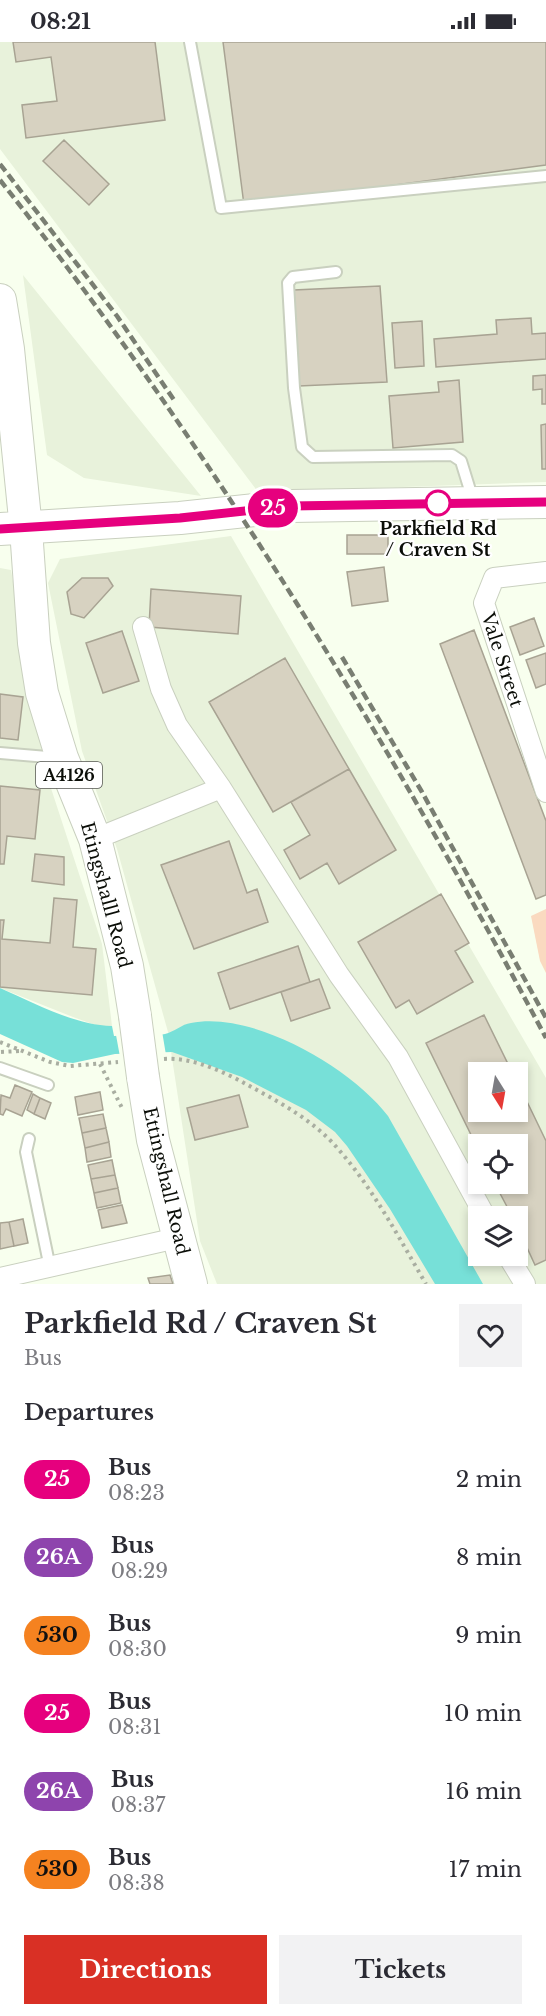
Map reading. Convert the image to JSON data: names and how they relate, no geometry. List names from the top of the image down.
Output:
{
  "streets": {
    "main road": ["A4126", "Etingshalll Road", "Ettingshall Road"],
    "street": ["Vale Street"]
  },
  "crossings": [
    ["A4126", "Etingshalll Road"],
    ["Etingshalll Road", "Ettingshall Road"]
  ],
  "places": ["Parkfield Rd / Craven St"],
  "lines": ["bus line 25"],
  "north": "bottom",
  "page": {
    "status": "08:21",
    "on_map": "25",
    "heading": [
      ["Parkfield Rd / Craven St", "Bus"],
      "Departures"
    ],
    "list": [
      {
        "mark": "25",
        "name": "Bus",
        "note": "08:23",
        "value": "2 min"
      },
      {
        "mark": "26A",
        "name": "Bus",
        "note": "08:29",
        "value": "8 min"
      },
      {
        "mark": "530",
        "name": "Bus",
        "note": "08:30",
        "value": "9 min"
      },
      {
        "mark": "25",
        "name": "Bus",
        "note": "08:31",
        "value": "10 min"
      },
      {
        "mark": "26A",
        "name": "Bus",
        "note": "08:37",
        "value": "16 min"
      },
      {
        "mark": "530",
        "name": "Bus",
        "note": "08:38",
        "value": "17 min"
      }
    ],
    "buttons": ["Directions", "Tickets"]
  }
}
